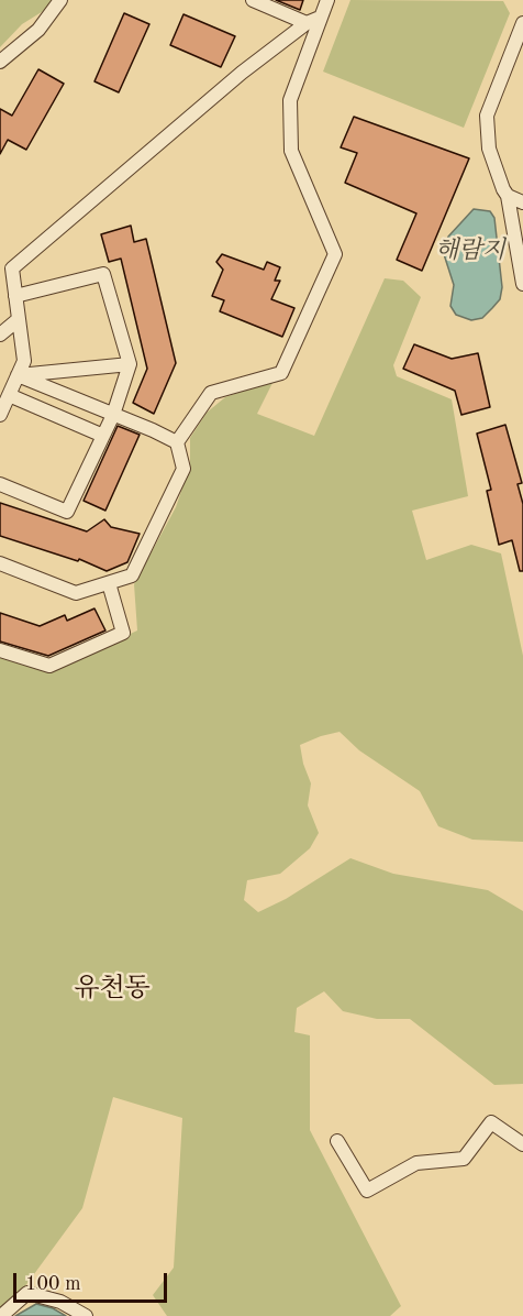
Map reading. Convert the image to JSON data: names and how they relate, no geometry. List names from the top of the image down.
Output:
{
  "districts": ["유천동"],
  "water": ["해람지"],
  "scale_bar": "100 m"
}
